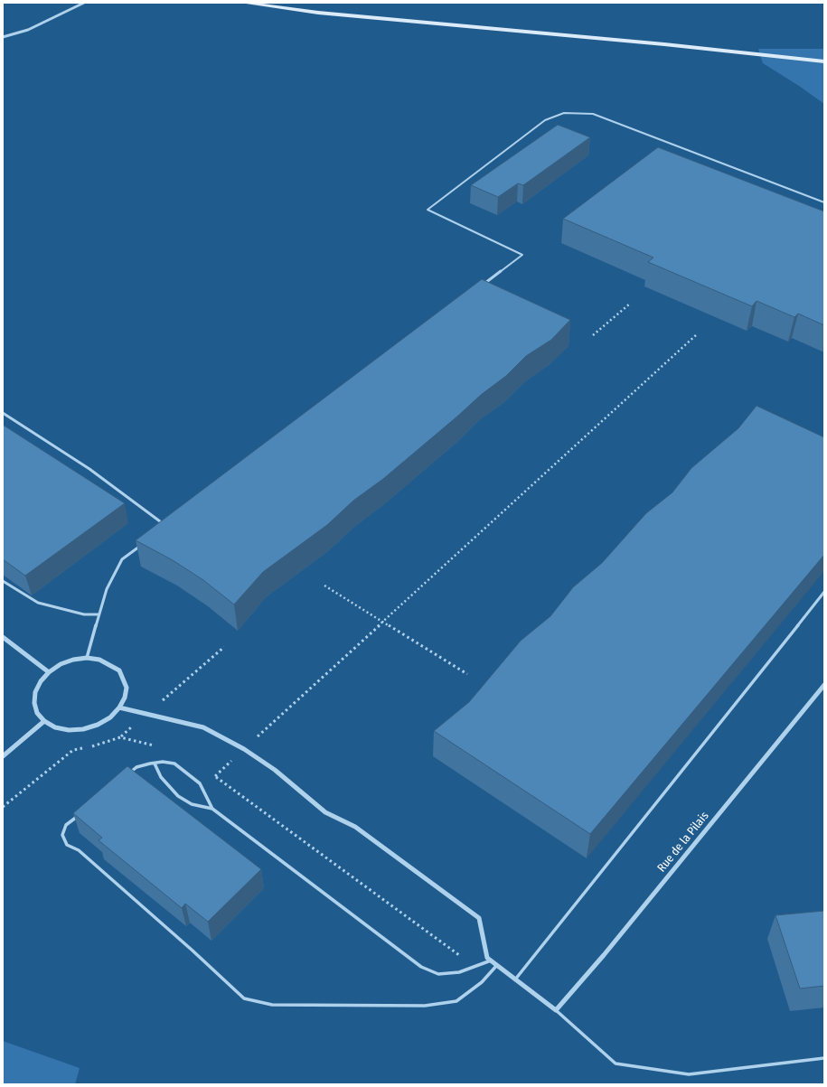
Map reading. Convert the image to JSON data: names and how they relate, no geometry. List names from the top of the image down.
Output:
{
  "streets": {
    "street": ["Rue de la Pilais"]
  }
}
